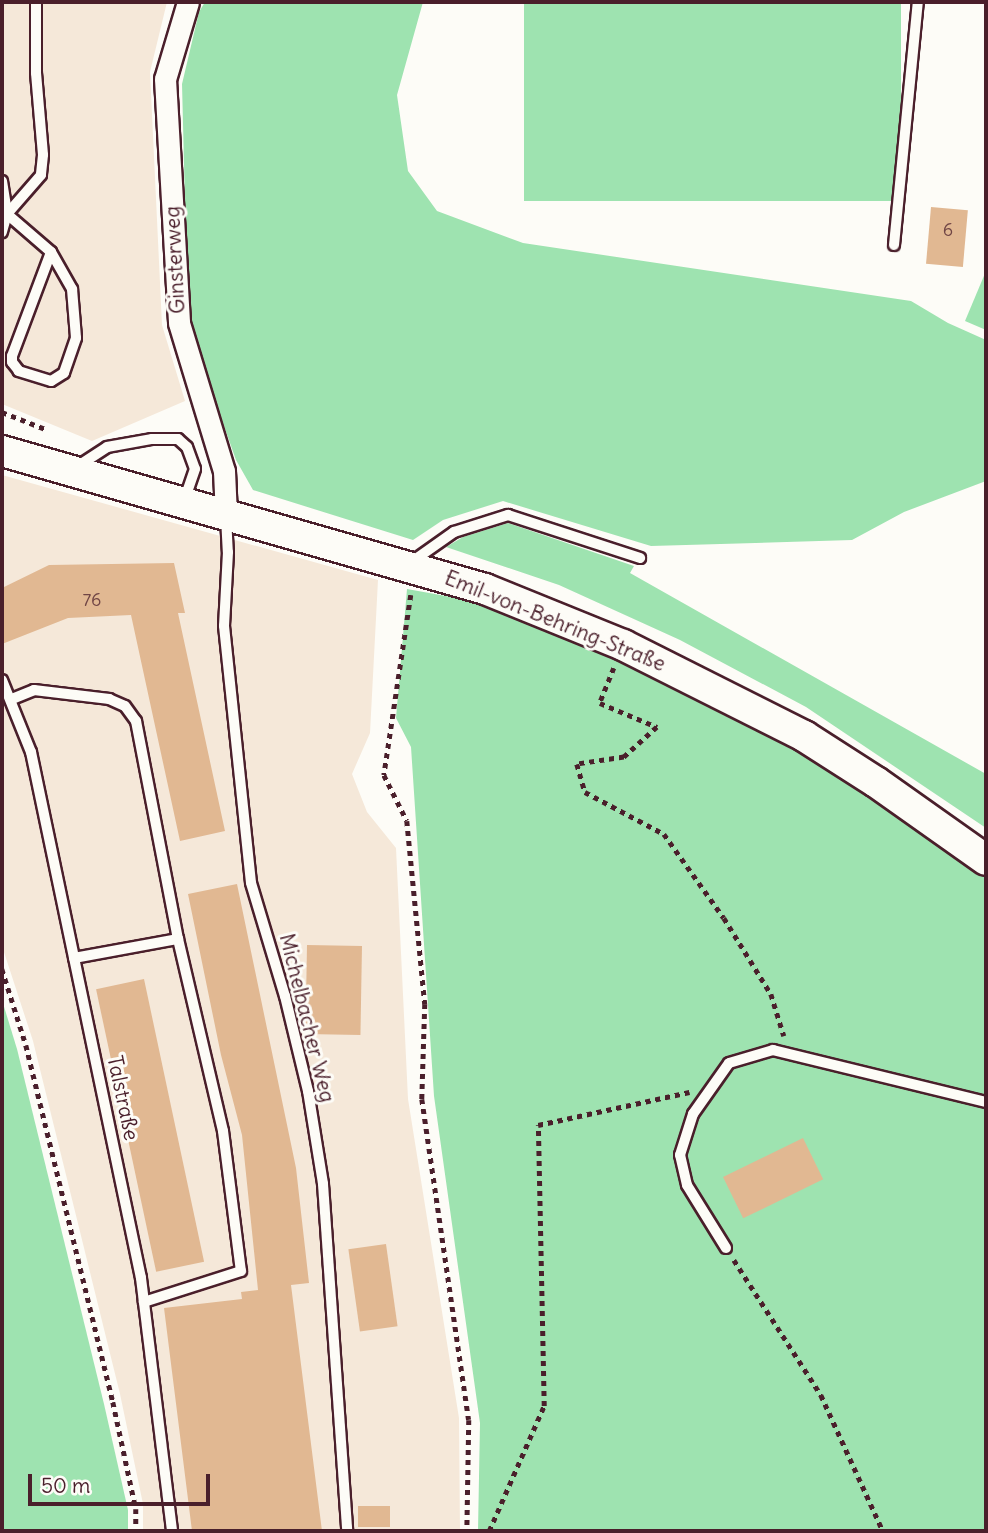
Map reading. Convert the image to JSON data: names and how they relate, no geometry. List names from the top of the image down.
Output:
{
  "streets": {
    "main road": ["Emil-von-Behring-Straße"],
    "street": ["Ginsterweg"],
    "lane": ["Michelbacher Weg", "Talstraße"]
  },
  "crossings": [
    ["Ginsterweg", "Emil-von-Behring-Straße"],
    ["Ginsterweg", "Michelbacher Weg"],
    ["Emil-von-Behring-Straße", "Michelbacher Weg"]
  ],
  "house_numbers": ["6", "76"],
  "scale_bar": "50 m"
}
